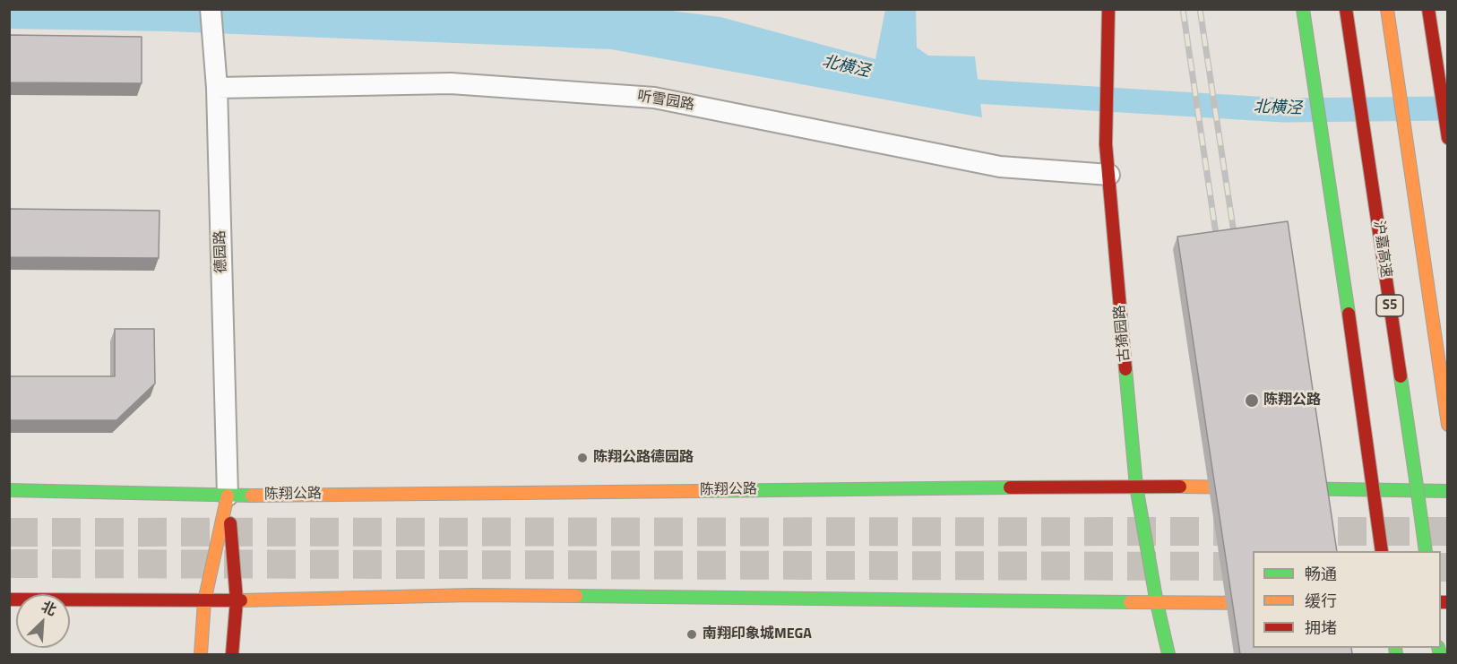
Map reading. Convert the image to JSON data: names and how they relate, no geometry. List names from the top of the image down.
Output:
{
  "streets": {
    "main road": [
      "沪嘉高速",
      "德园路",
      "S5",
      "古猗园路",
      "陈翔公路"
    ],
    "street": ["听雪园路"]
  },
  "crossings": [
    ["听雪园路", "德园路"],
    ["听雪园路", "古猗园路"],
    ["德园路", "陈翔公路"],
    ["古猗园路", "陈翔公路"]
  ],
  "water": ["北横泾"],
  "places": ["陈翔公路", "陈翔公路德园路", "南翔印象城MEGA"],
  "legend": ["畅通", "缓行", "拥堵"],
  "north": "top right"
}
